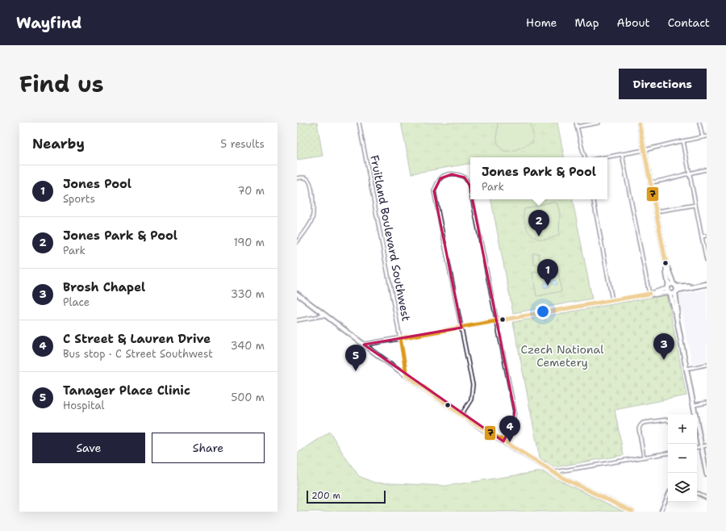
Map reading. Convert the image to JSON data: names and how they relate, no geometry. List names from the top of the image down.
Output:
{
  "streets": {
    "street": ["Fruitland Boulevard Southwest"]
  },
  "parks": ["Czech National Cemetery"],
  "lines": ["transit line 7"],
  "scale_bar": "200 m",
  "page": {
    "header": "Wayfind",
    "nav": [
      "Home",
      "Map",
      "About",
      "Contact"
    ],
    "title": "Find us",
    "buttons": [
      "Directions",
      ["Save", "Share"]
    ],
    "heading": ["Nearby", "5 results"],
    "popup": ["Jones Park & Pool", "Park"],
    "list": [
      {
        "mark": "1",
        "name": "Jones Pool",
        "note": "Sports",
        "value": "70 m"
      },
      {
        "mark": "2",
        "name": "Jones Park & Pool",
        "note": "Park",
        "value": "190 m"
      },
      {
        "mark": "3",
        "name": "Brosh Chapel",
        "note": "Place",
        "value": "330 m"
      },
      {
        "mark": "4",
        "name": "C Street & Lauren Drive",
        "note": "Bus stop · C Street Southwest",
        "value": "340 m"
      },
      {
        "mark": "5",
        "name": "Tanager Place Clinic",
        "note": "Hospital",
        "value": "500 m"
      }
    ],
    "pins": [
      "2",
      "1",
      "3",
      "5",
      "4"
    ],
    "map_buttons": ["+", "−"],
    "scale": "200 m"
  }
}
